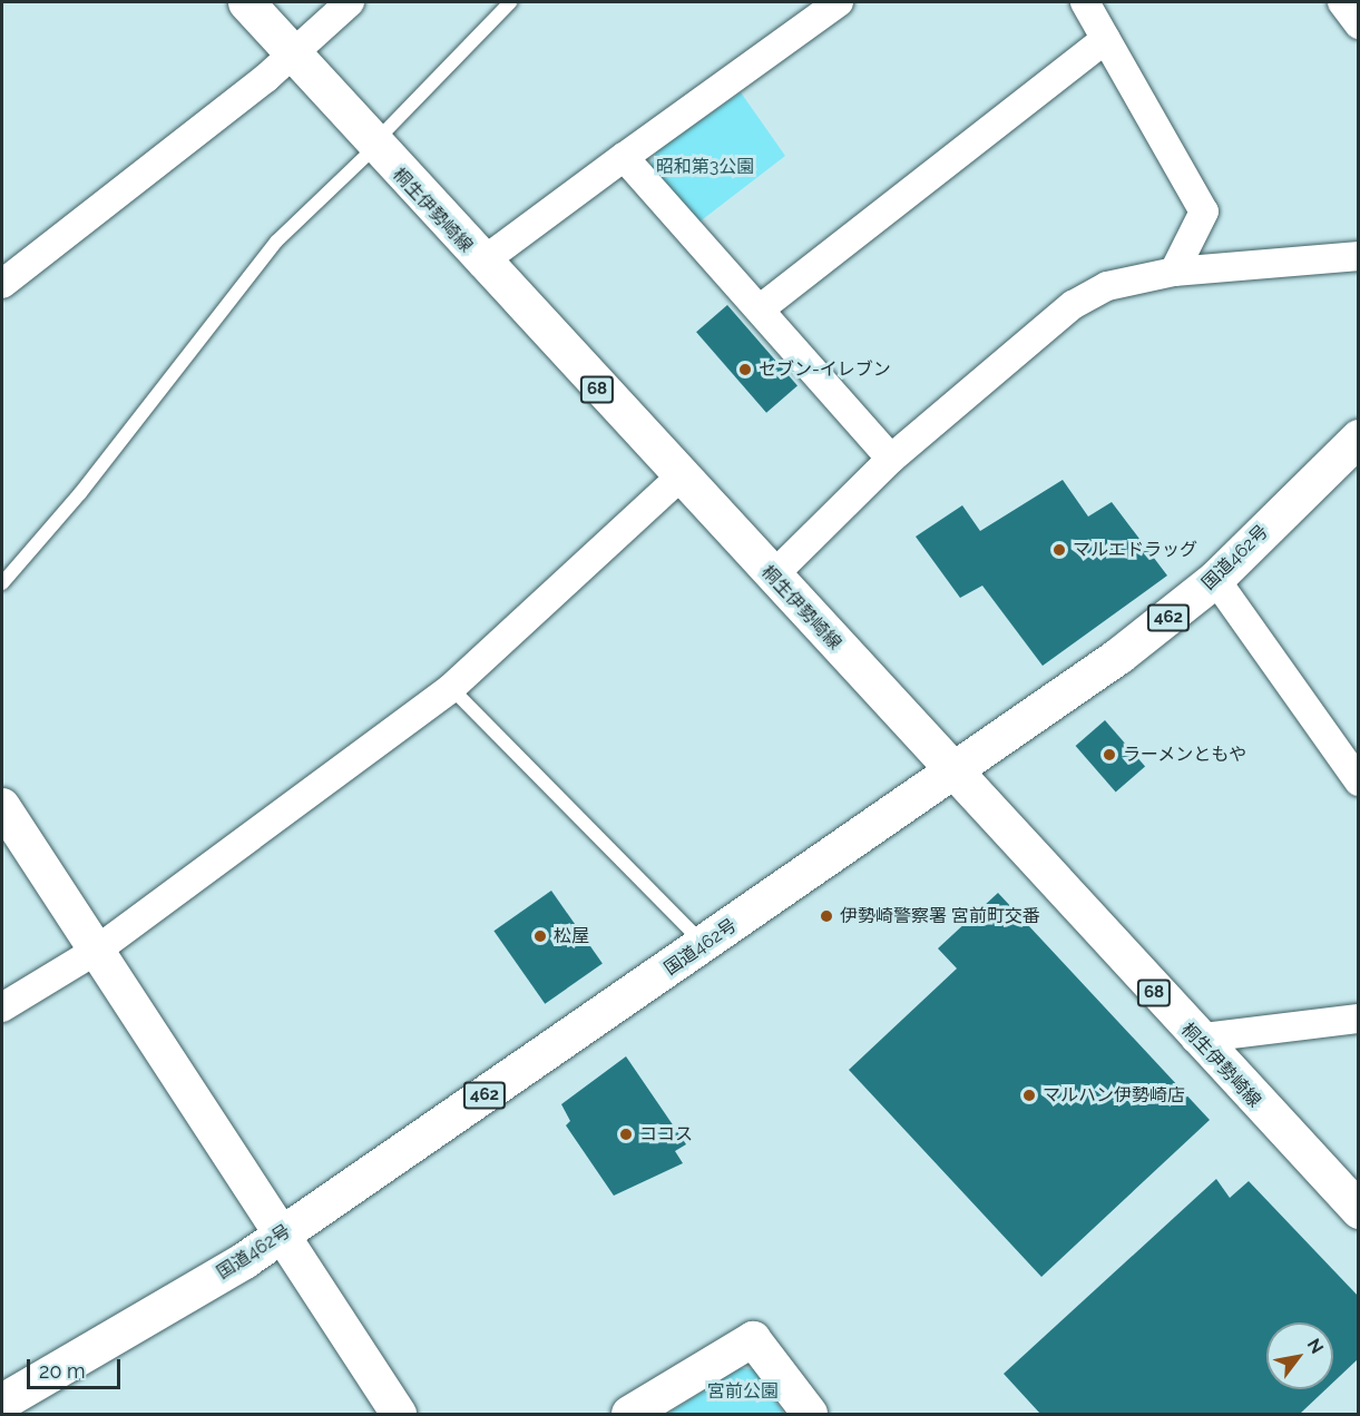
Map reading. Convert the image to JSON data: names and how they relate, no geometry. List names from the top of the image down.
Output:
{
  "streets": {
    "main road": [
      "桐生伊勢崎線",
      "68",
      "国道462号",
      "462"
    ]
  },
  "crossings": [
    ["桐生伊勢崎線", "国道462号"]
  ],
  "parks": ["昭和第3公園", "宮前公園"],
  "places": [
    "セブン-イレブン",
    "マルエドラッグ",
    "ラーメンともや",
    "伊勢崎警察署 宮前町交番",
    "松屋",
    "マルハン伊勢崎店",
    "ココス"
  ],
  "scale_bar": "20 m",
  "north": "top right"
}
